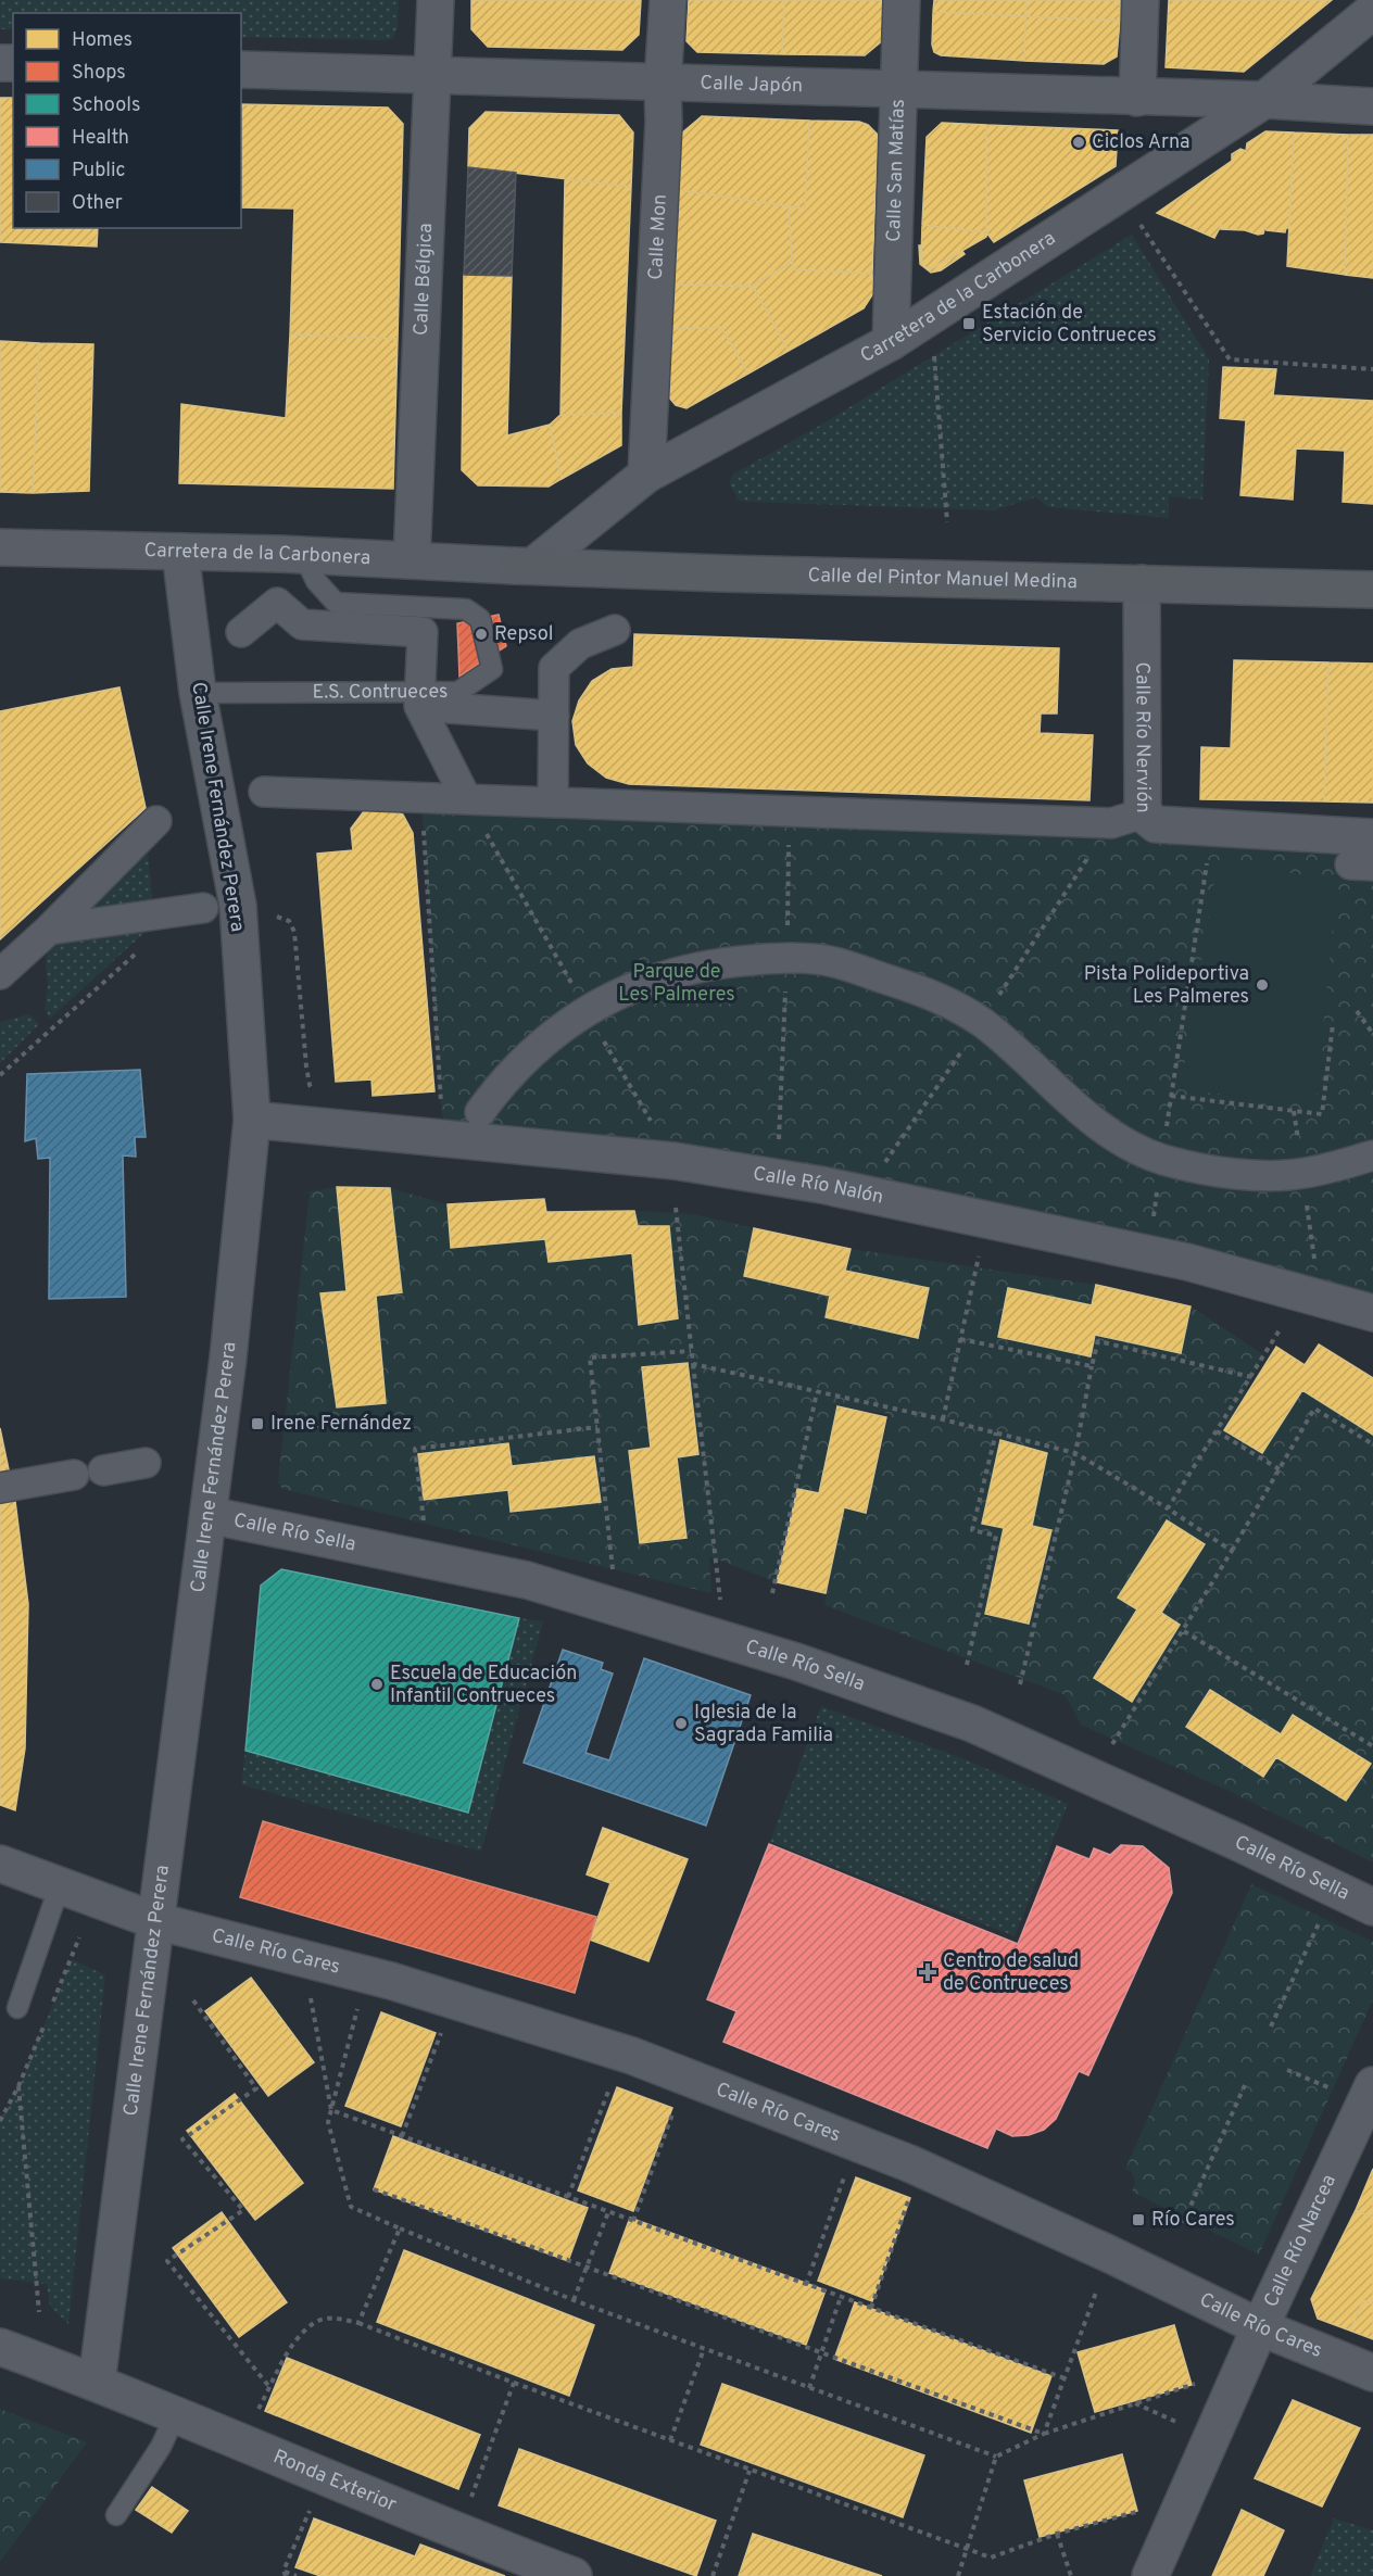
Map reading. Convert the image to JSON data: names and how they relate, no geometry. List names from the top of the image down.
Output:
{
  "streets": {
    "main road": ["Calle del Pintor Manuel Medina"],
    "street": [
      "Calle Japón",
      "Calle San Matías",
      "Calle Mon",
      "Calle Bélgica",
      "Carretera de la Carbonera",
      "Calle Río Nervión",
      "Calle Irene Fernández Perera",
      "Calle Río Nalón",
      "Calle Río Sella",
      "Calle Río Cares",
      "Calle Río Narcea",
      "Ronda Exterior"
    ],
    "lane": ["E.S. Contrueces"]
  },
  "crossings": [
    ["Calle Japón", "Calle San Matías"],
    ["Calle Japón", "Calle Mon"],
    ["Calle Japón", "Calle Bélgica"],
    ["Calle Japón", "Carretera de la Carbonera"],
    ["Calle San Matías", "Carretera de la Carbonera"],
    ["Calle Mon", "Carretera de la Carbonera"],
    ["Calle Bélgica", "Carretera de la Carbonera"],
    ["Carretera de la Carbonera", "Calle del Pintor Manuel Medina"],
    ["Carretera de la Carbonera", "E.S. Contrueces"],
    ["Carretera de la Carbonera", "Calle Irene Fernández Perera"],
    ["Calle del Pintor Manuel Medina", "Calle Río Nervión"],
    ["E.S. Contrueces", "Calle Irene Fernández Perera"],
    ["Calle Irene Fernández Perera", "Calle Río Nalón"],
    ["Calle Irene Fernández Perera", "Calle Río Sella"],
    ["Calle Irene Fernández Perera", "Calle Río Cares"],
    ["Calle Irene Fernández Perera", "Ronda Exterior"],
    ["Calle Río Cares", "Calle Río Narcea"]
  ],
  "parks": ["Parque de Les Palmeres"],
  "places": {
    "other": [
      "Ciclos Arna",
      "Repsol",
      "Pista Polideportiva Les Palmeres",
      "Escuela de Educación Infantil Contrueces",
      "Iglesia de la Sagrada Familia"
    ],
    "transit": ["Estación de Servicio Contrueces", "Irene Fernández", "Río Cares"],
    "health": ["Centro de salud de Contrueces"]
  },
  "legend": [
    "Homes",
    "Shops",
    "Schools",
    "Health",
    "Public",
    "Other"
  ]
}
